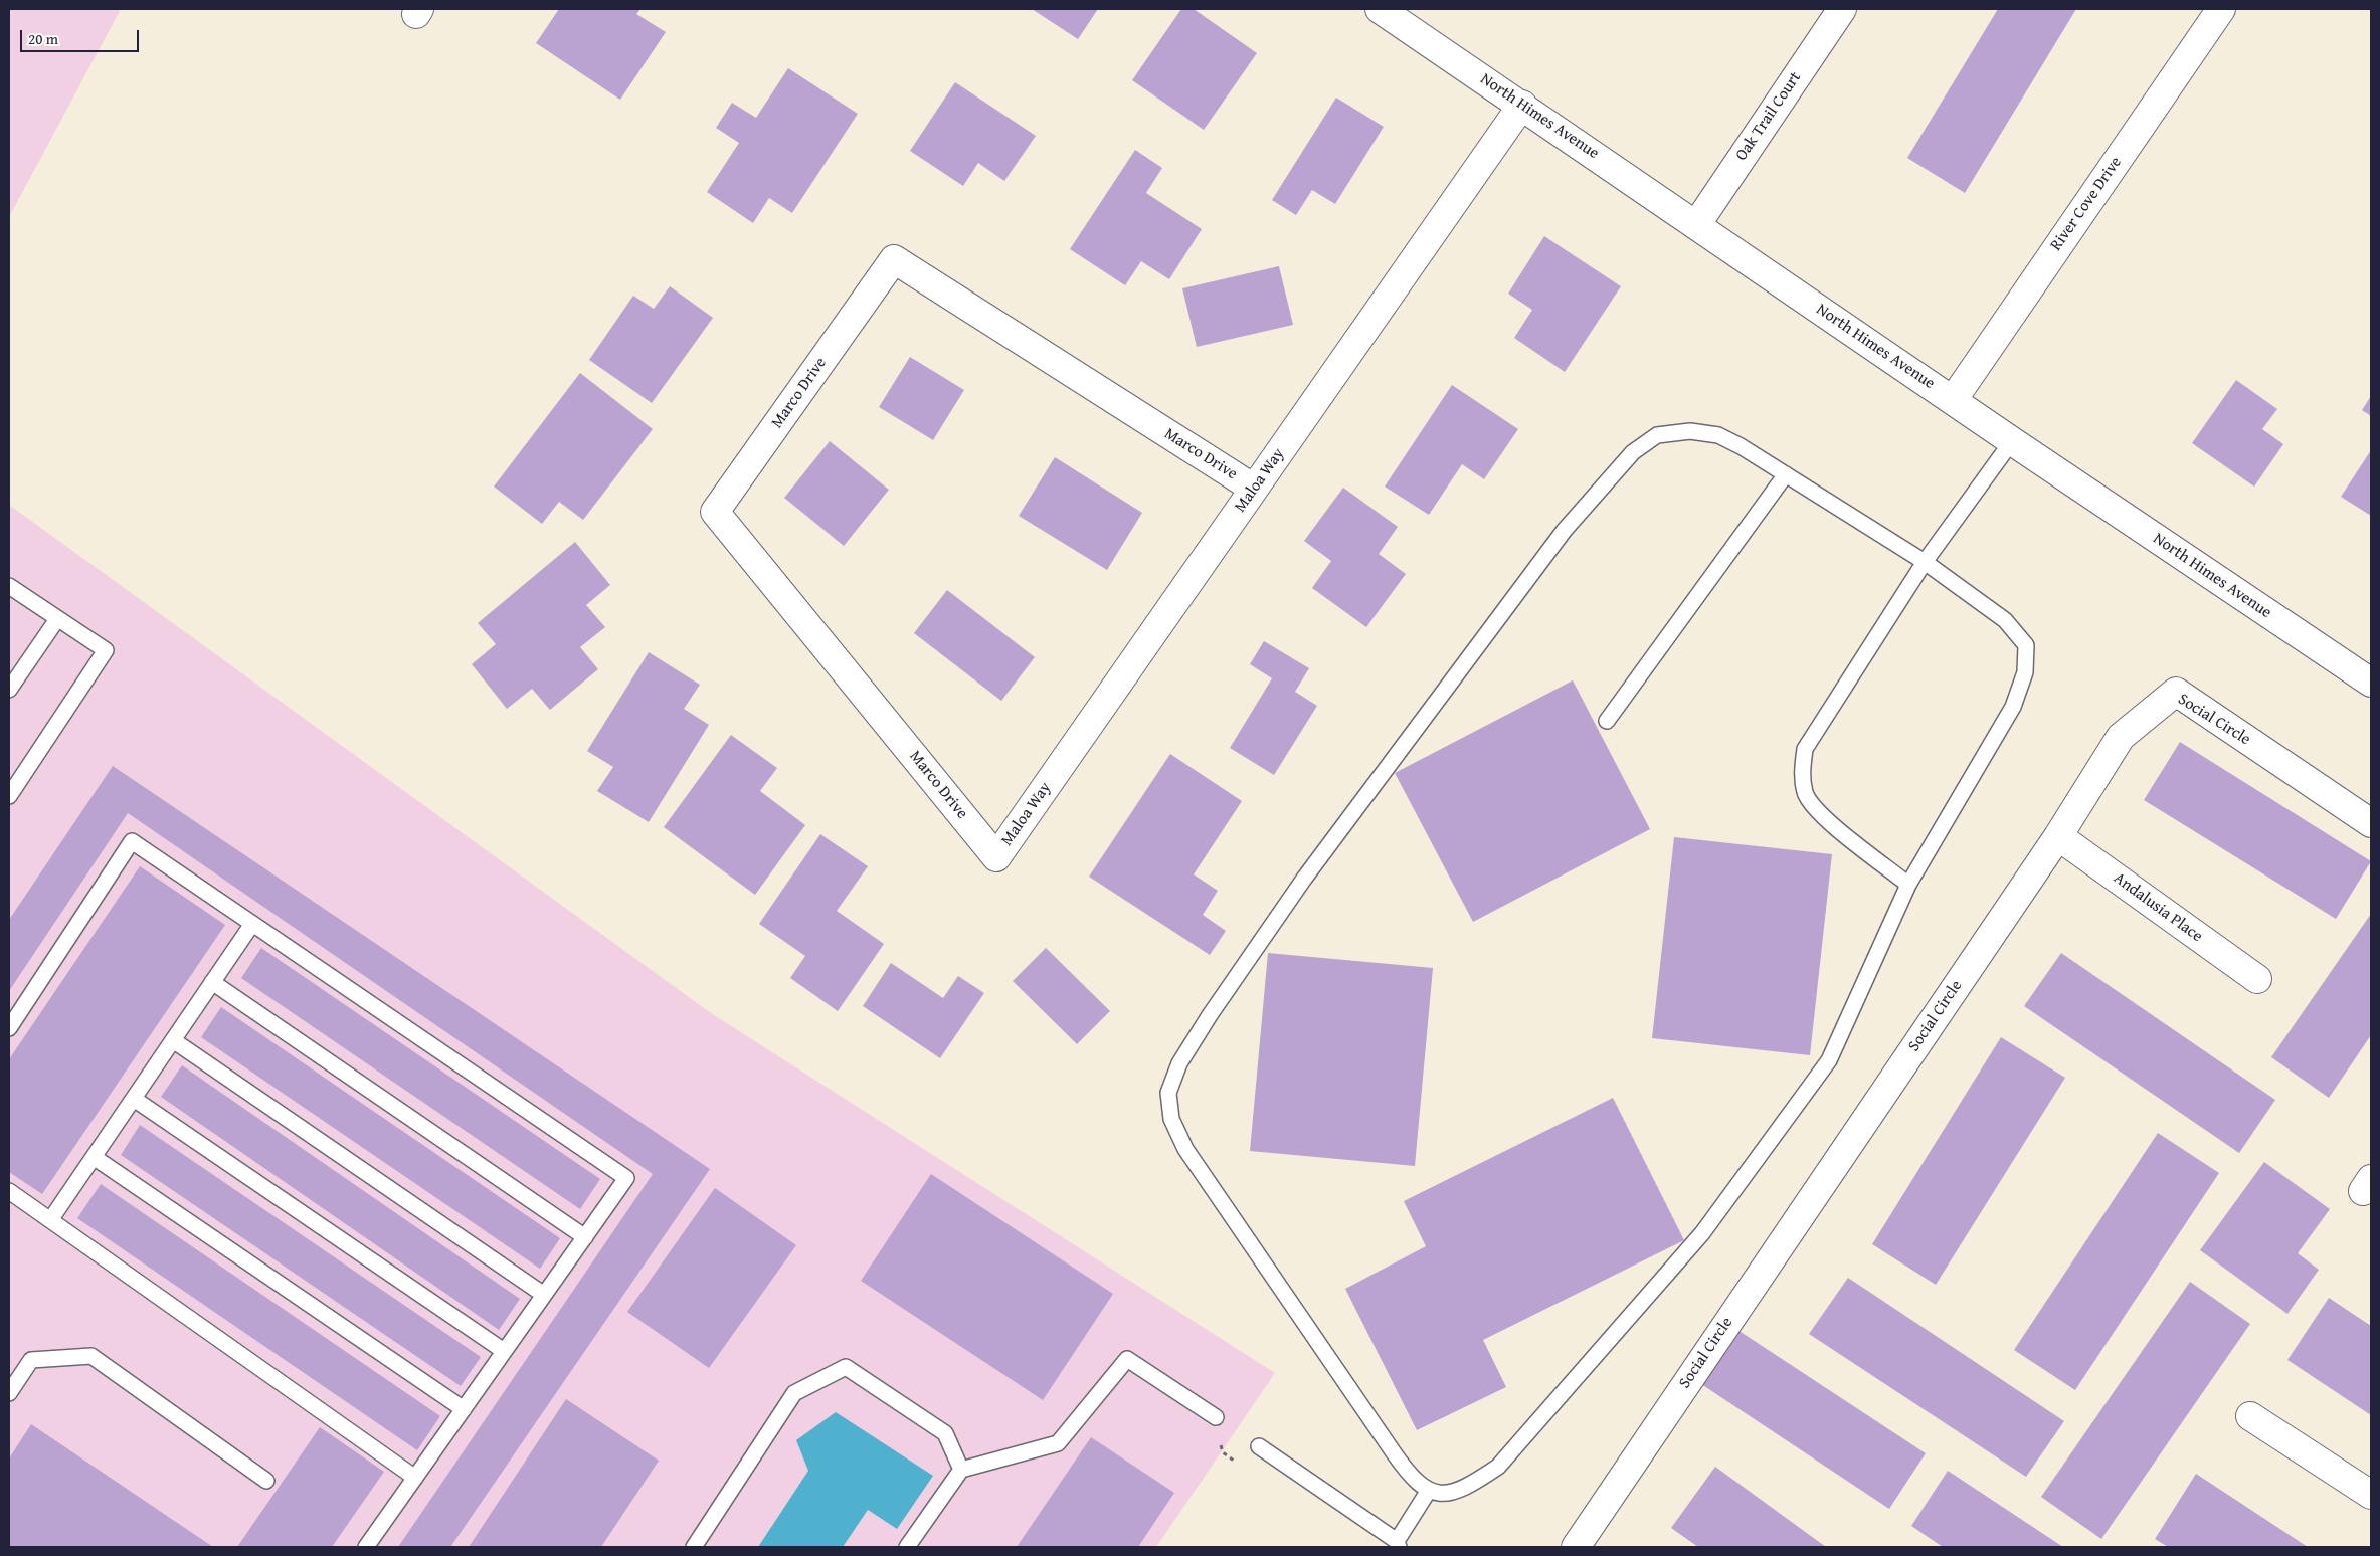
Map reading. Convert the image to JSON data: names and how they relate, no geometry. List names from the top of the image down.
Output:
{
  "streets": {
    "street": [
      "North Himes Avenue",
      "Oak Trail Court",
      "River Cove Drive",
      "Marco Drive",
      "Maloa Way",
      "Social Circle",
      "Andalusia Place"
    ]
  },
  "crossings": [
    ["North Himes Avenue", "Oak Trail Court"],
    ["North Himes Avenue", "River Cove Drive"],
    ["North Himes Avenue", "Maloa Way"],
    ["Marco Drive", "Maloa Way"],
    ["Social Circle", "Andalusia Place"]
  ],
  "scale_bar": "20 m"
}
